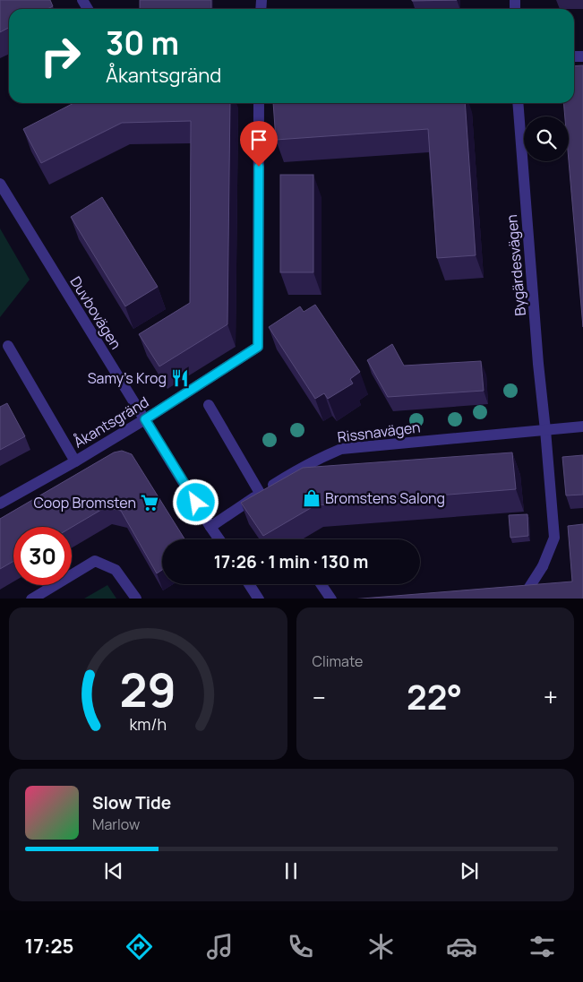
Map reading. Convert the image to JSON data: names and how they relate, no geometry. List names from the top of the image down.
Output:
{
  "streets": {
    "street": [
      "Bygärdesvägen",
      "Duvbovägen",
      "Åkantsgränd",
      "Rissnavägen"
    ]
  },
  "crossings": [
    ["Bygärdesvägen", "Rissnavägen"],
    ["Duvbovägen", "Åkantsgränd"],
    ["Duvbovägen", "Rissnavägen"]
  ],
  "places": {
    "restaurant": ["Samy’s Krog"],
    "shop": ["Bromstens Salong"],
    "supermarket": ["Coop Bromsten"]
  },
  "page": {
    "turn": ["30 m", "Åkantsgränd"],
    "limit": "30",
    "trip": "17:26 · 1 min · 130 m",
    "tile": "Climate",
    "heat": ["−", "22°", "+"],
    "song": ["Slow Tide", "Marlow"],
    "tabs": "17:25",
    "gauge": ["29", "km/h"]
  }
}
